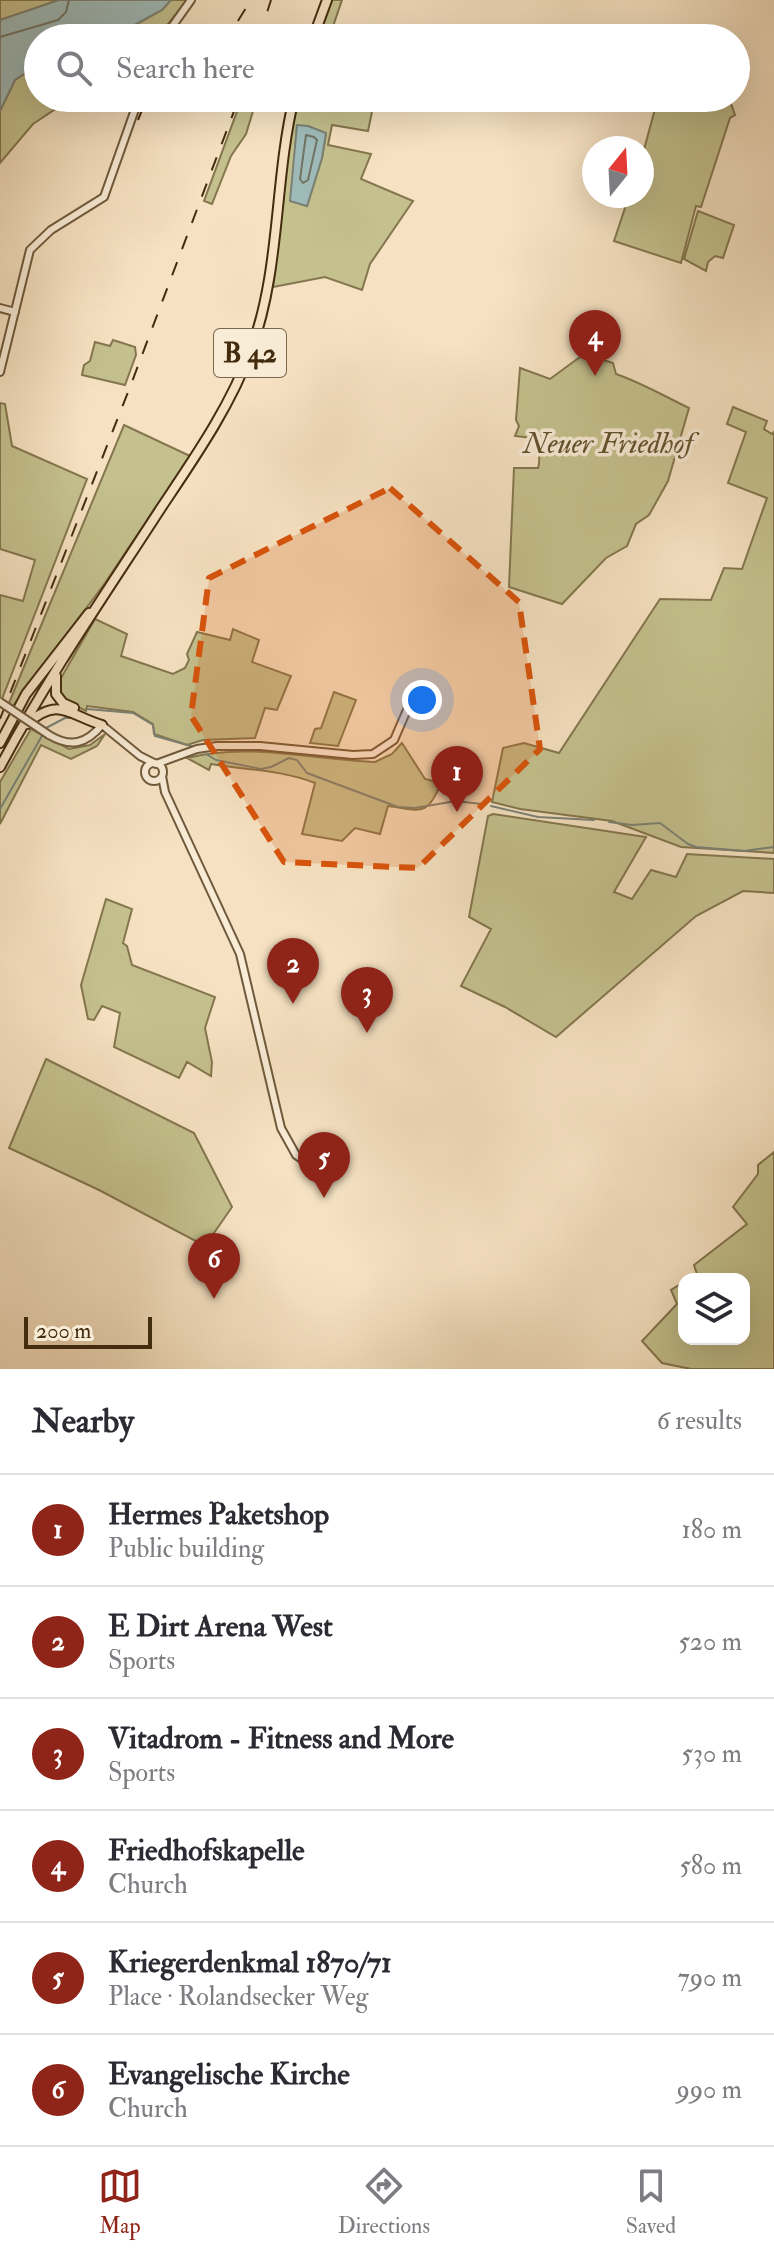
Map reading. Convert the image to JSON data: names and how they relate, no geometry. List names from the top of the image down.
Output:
{
  "streets": {
    "main road": ["B 42"]
  },
  "parks": ["Neuer Friedhof"],
  "scale_bar": "200 m",
  "north": "top",
  "page": {
    "search": "Search here",
    "pins": [
      "4",
      "1",
      "2",
      "3",
      "5",
      "6"
    ],
    "scale": "200 m",
    "heading": ["Nearby", "6 results"],
    "list": [
      {
        "mark": "1",
        "name": "Hermes Paketshop",
        "note": "Public building",
        "value": "180 m"
      },
      {
        "mark": "2",
        "name": "E Dirt Arena West",
        "note": "Sports",
        "value": "520 m"
      },
      {
        "mark": "3",
        "name": "Vitadrom - Fitness and More",
        "note": "Sports",
        "value": "530 m"
      },
      {
        "mark": "4",
        "name": "Friedhofskapelle",
        "note": "Church",
        "value": "580 m"
      },
      {
        "mark": "5",
        "name": "Kriegerdenkmal 1870/71",
        "note": "Place · Rolandsecker Weg",
        "value": "790 m"
      },
      {
        "mark": "6",
        "name": "Evangelische Kirche",
        "note": "Church",
        "value": "990 m"
      }
    ],
    "nav": ["Map", "Directions", "Saved"]
  }
}
